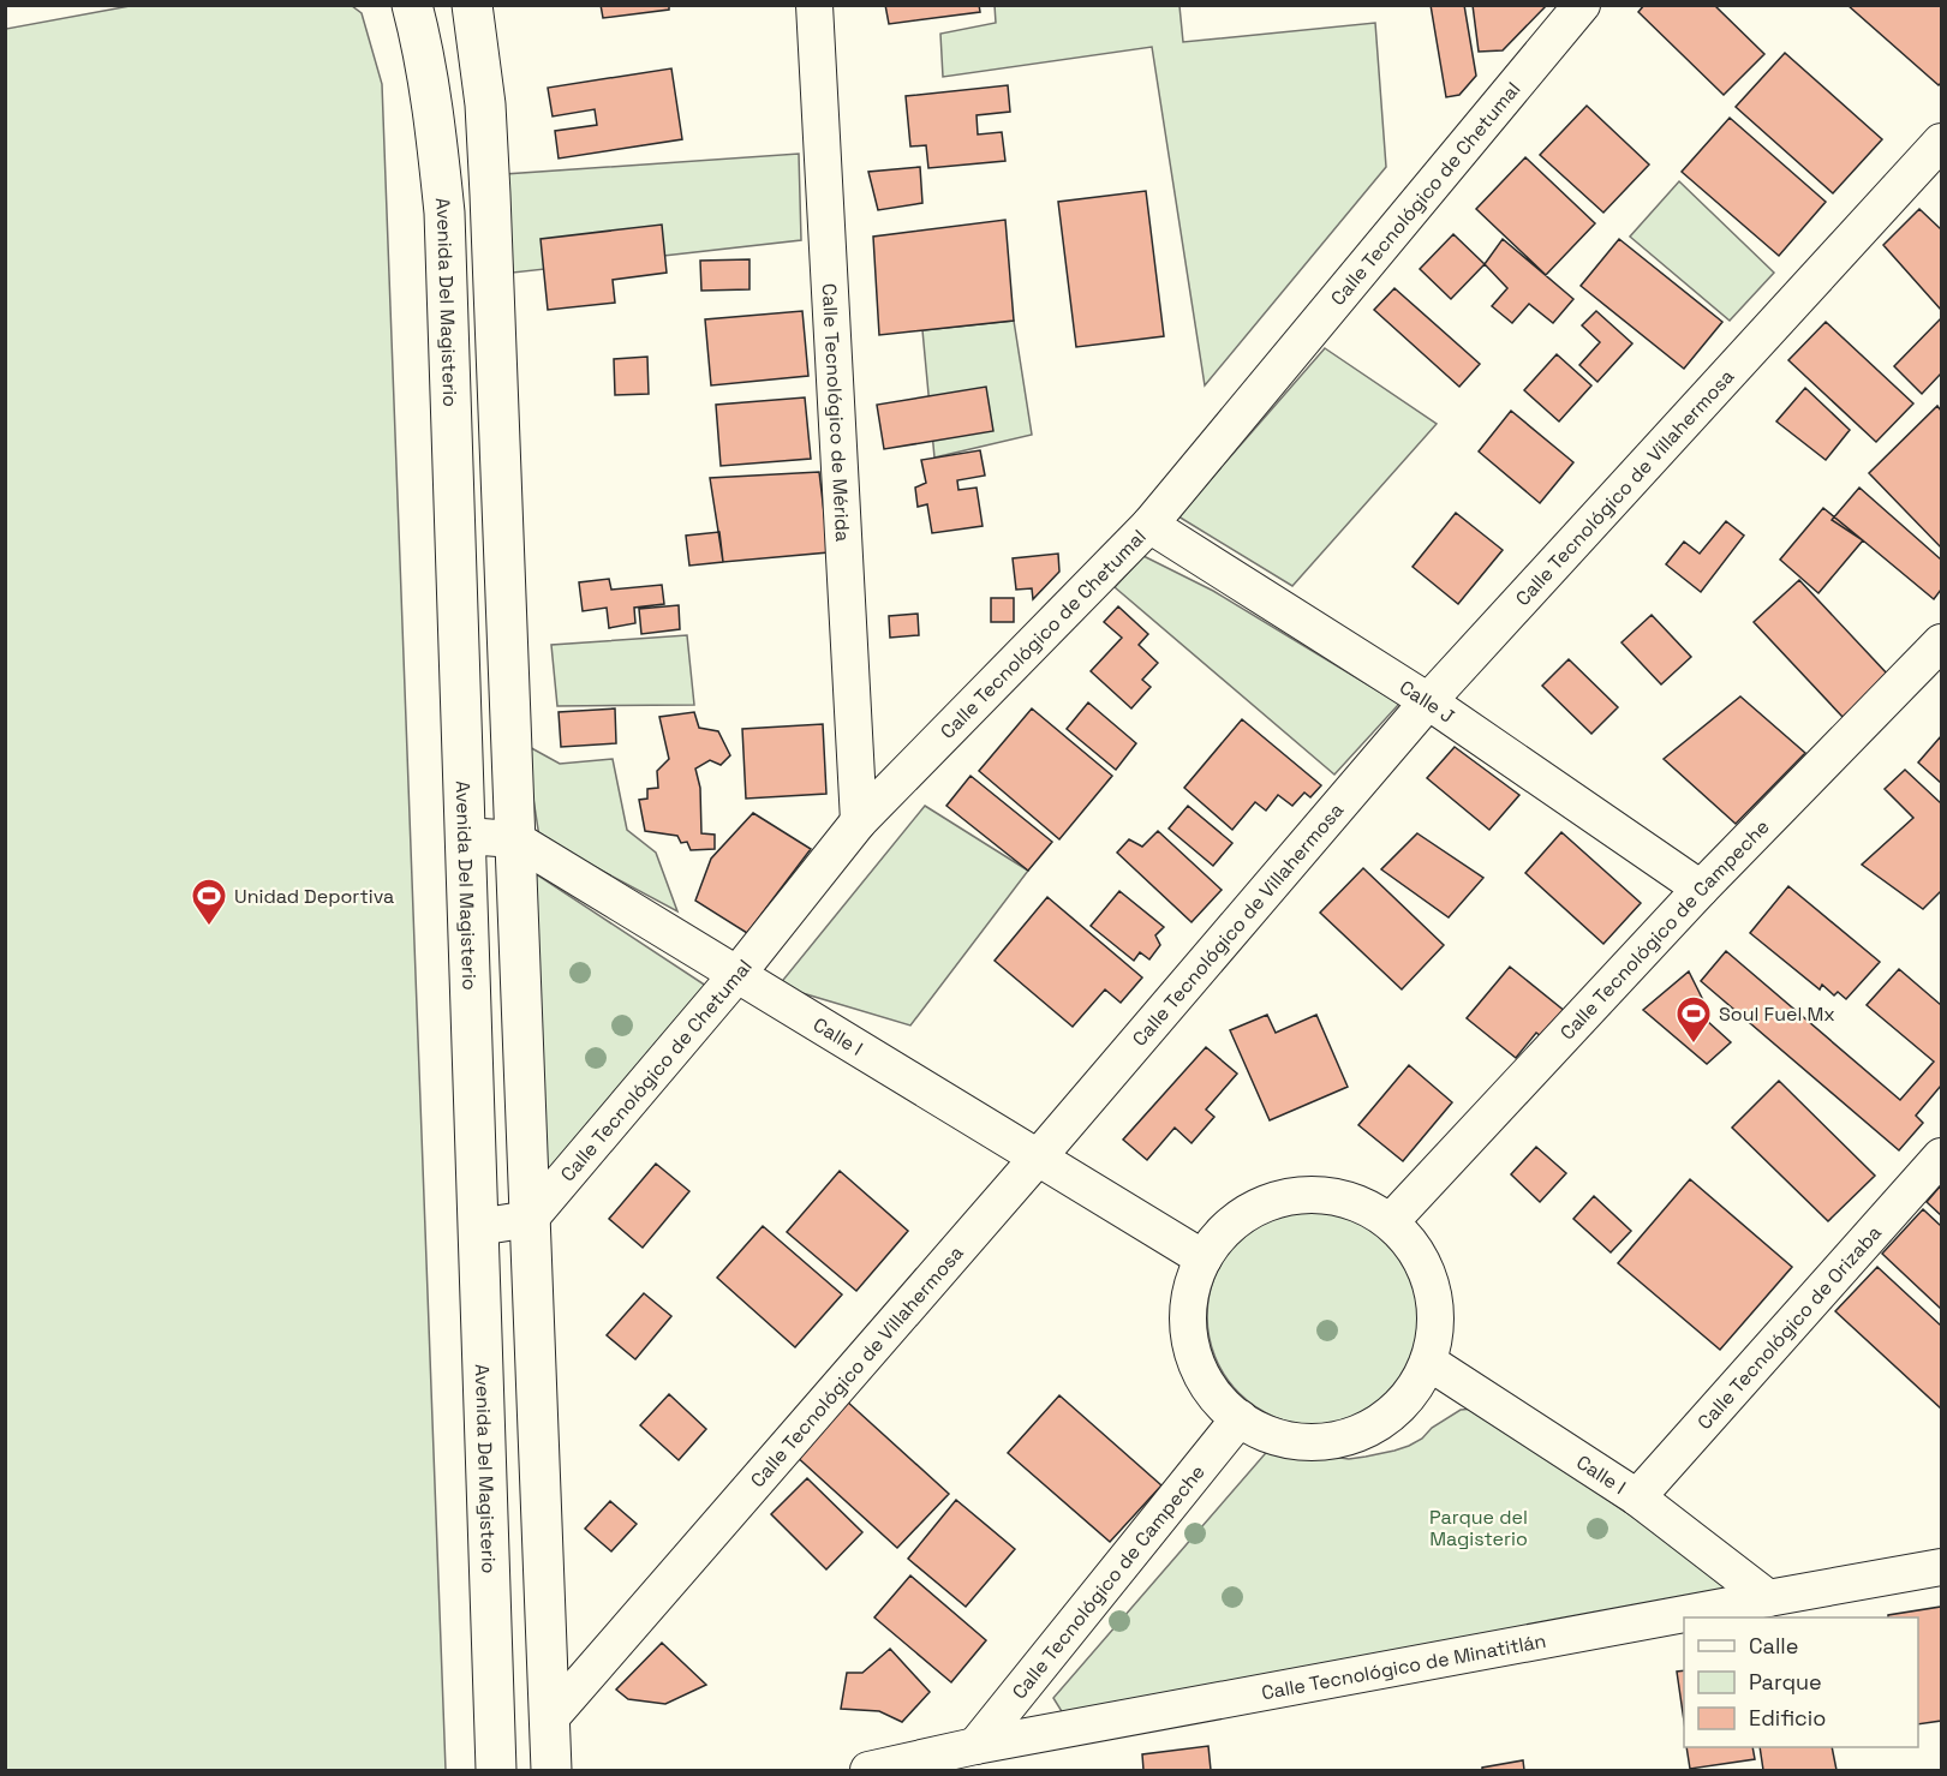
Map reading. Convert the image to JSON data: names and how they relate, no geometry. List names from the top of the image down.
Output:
{
  "streets": {
    "street": [
      "Calle Tecnológico de Chetumal",
      "Avenida Del Magisterio",
      "Calle Tecnológico de Mérida",
      "Calle Tecnológico de Villahermosa",
      "Calle J",
      "Calle Tecnológico de Campeche",
      "Calle I",
      "Calle Tecnológico de Orizaba",
      "Calle Tecnológico de Minatitlán"
    ]
  },
  "crossings": [
    ["Calle Tecnológico de Chetumal", "Calle Tecnológico de Mérida"],
    ["Calle Tecnológico de Chetumal", "Calle J"],
    ["Calle Tecnológico de Chetumal", "Calle I"],
    ["Avenida Del Magisterio", "Calle I"],
    ["Calle Tecnológico de Villahermosa", "Calle J"],
    ["Calle Tecnológico de Villahermosa", "Calle I"],
    ["Calle J", "Calle Tecnológico de Campeche"],
    ["Calle Tecnológico de Campeche", "Calle I"],
    ["Calle Tecnológico de Campeche", "Calle Tecnológico de Minatitlán"],
    ["Calle I", "Calle Tecnológico de Orizaba"],
    ["Calle I", "Calle Tecnológico de Minatitlán"]
  ],
  "parks": ["Parque del Magisterio"],
  "places": {
    "sports": ["Unidad Deportiva", "Soul Fuel Mx"]
  },
  "legend": ["Calle", "Parque", "Edificio"]
}
